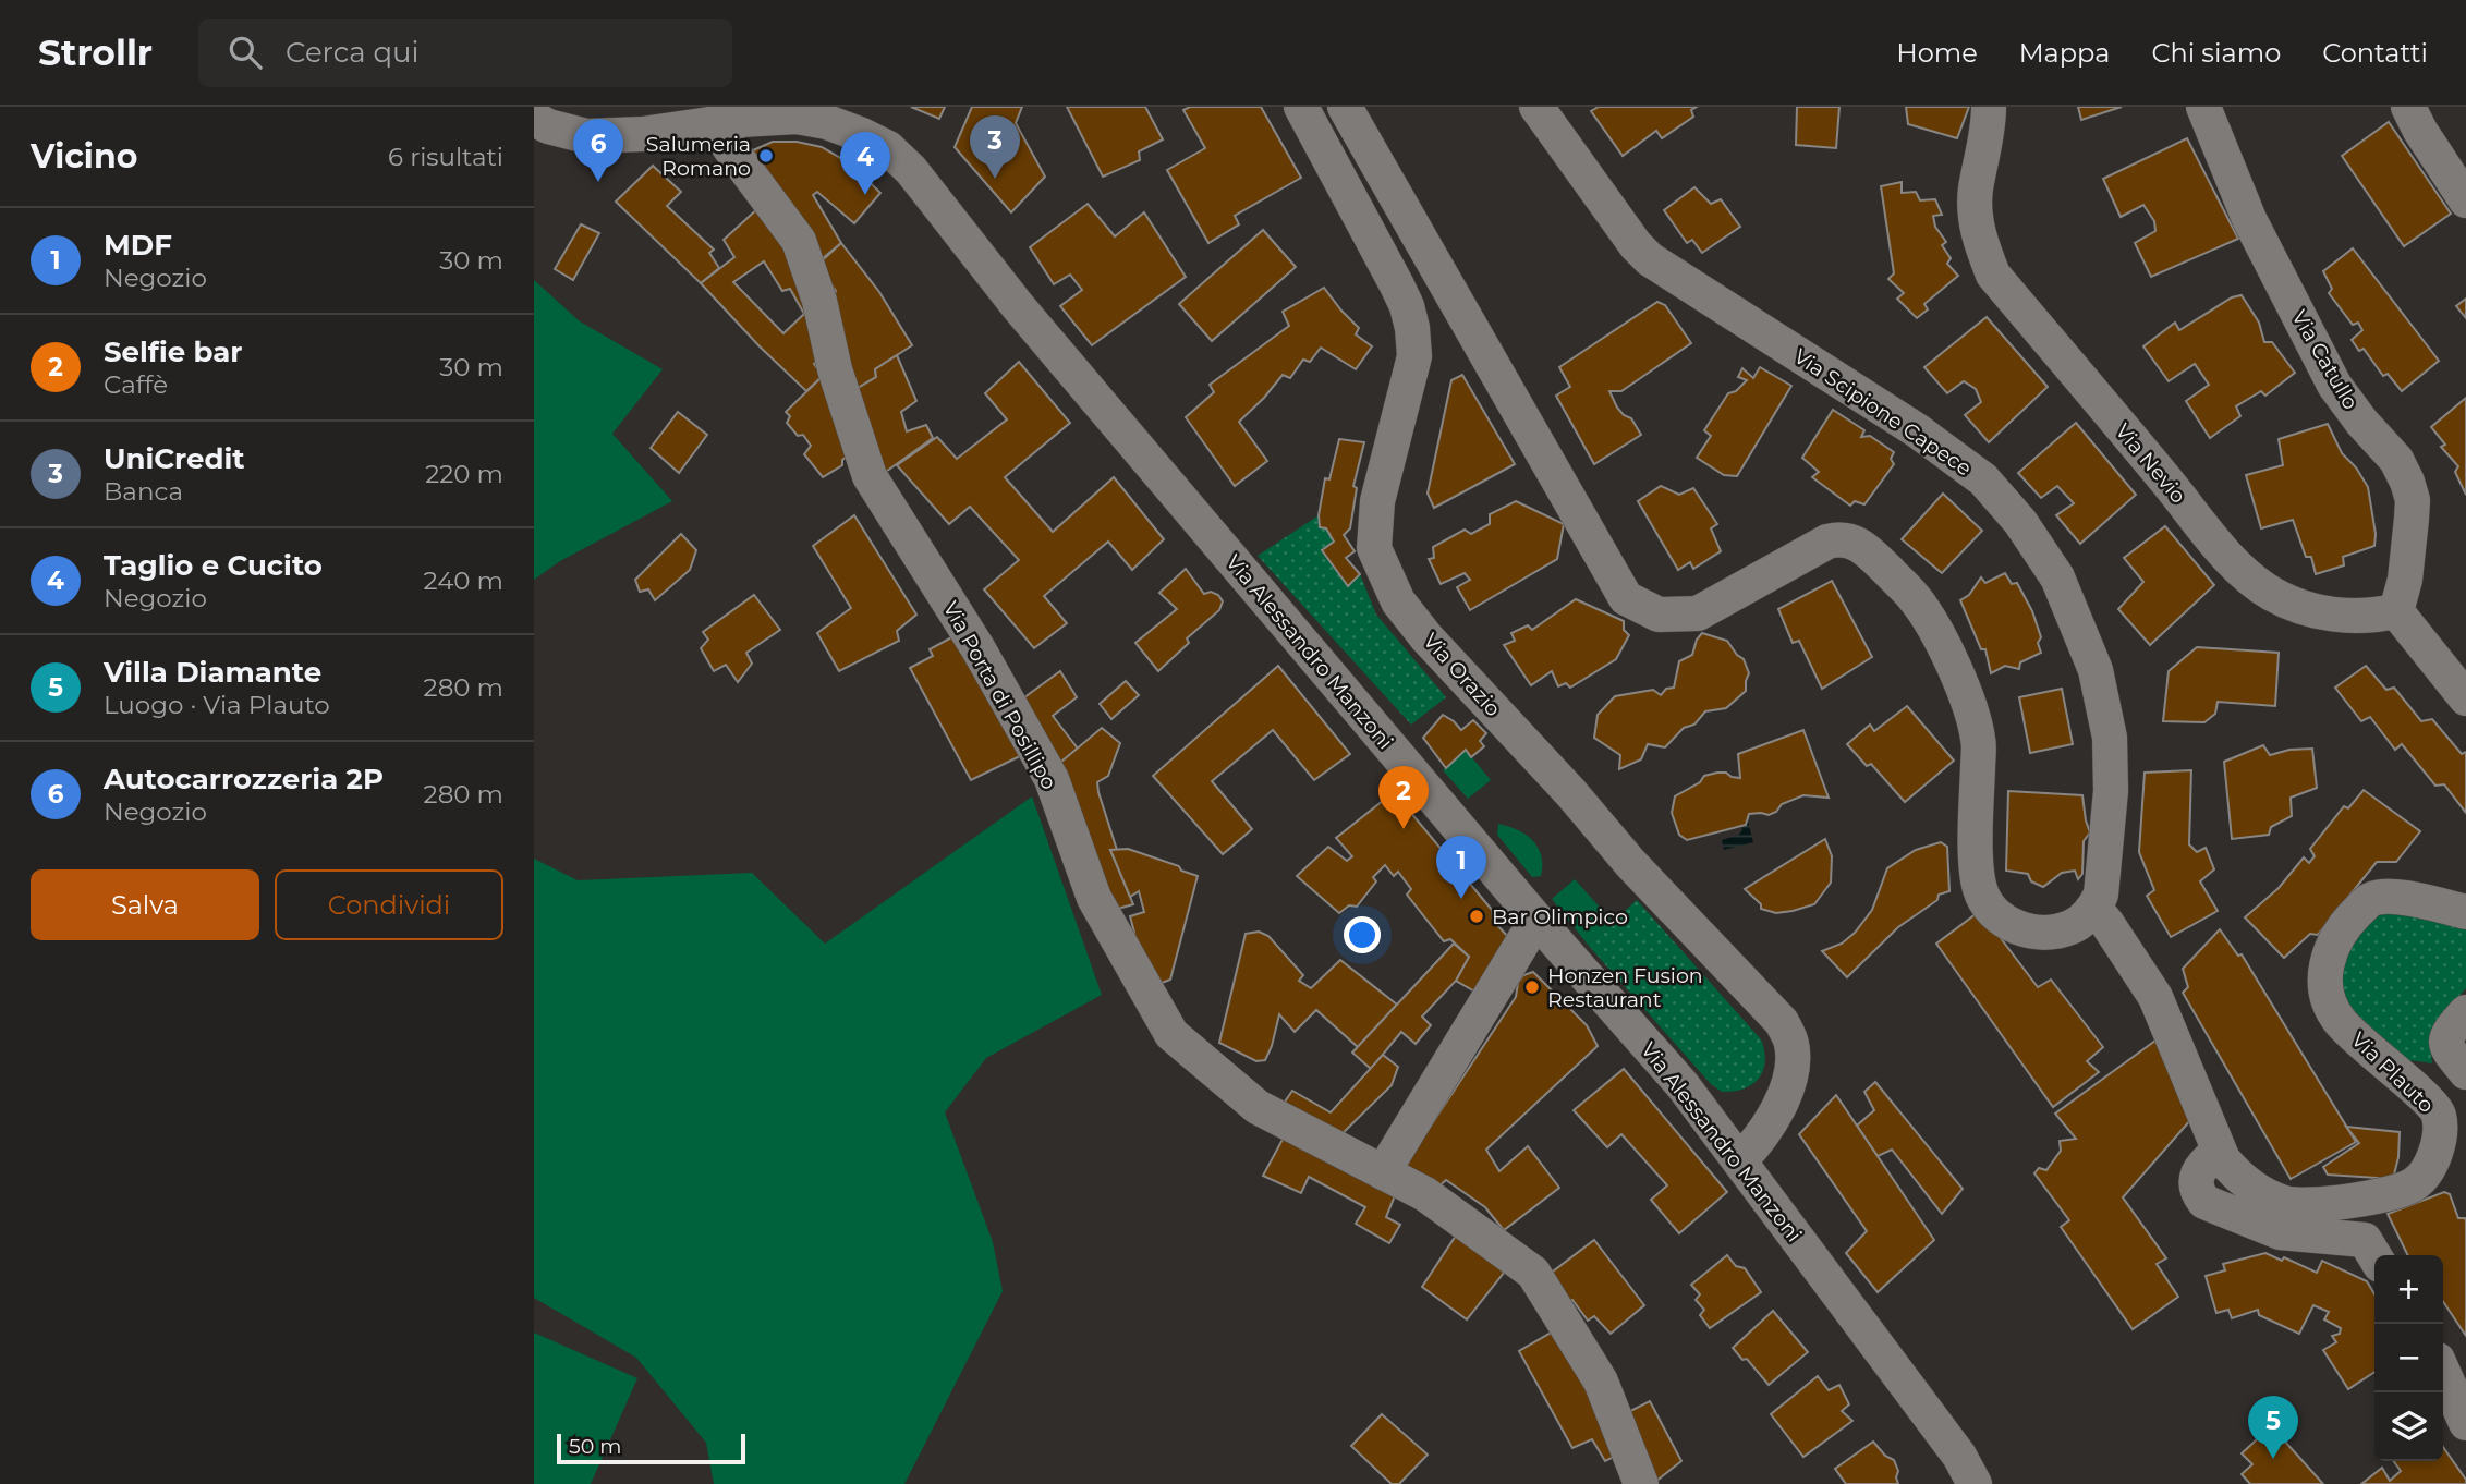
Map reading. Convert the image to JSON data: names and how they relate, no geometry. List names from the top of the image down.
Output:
{
  "streets": {
    "street": [
      "Via Catullo",
      "Via Scipione Capece",
      "Via Nevio",
      "Via Alessandro Manzoni",
      "Via Orazio",
      "Via Porta di Posillipo",
      "Via Plauto"
    ]
  },
  "crossings": [
    ["Via Catullo", "Via Nevio"],
    ["Via Scipione Capece", "Via Plauto"],
    ["Via Alessandro Manzoni", "Via Orazio"],
    ["Via Alessandro Manzoni", "Via Porta di Posillipo"]
  ],
  "places": ["Salumeria Romano", "Bar Olimpico", "Honzen Fusion Restaurant"],
  "scale_bar": "50 m",
  "page": {
    "header": "Strollr",
    "search": "Cerca qui",
    "nav": [
      "Home",
      "Mappa",
      "Chi siamo",
      "Contatti"
    ],
    "heading": ["Vicino", "6 risultati"],
    "pins": [
      "3",
      "6",
      "4",
      "2",
      "1",
      "5"
    ],
    "list": [
      {
        "mark": "1",
        "name": "MDF",
        "note": "Negozio",
        "value": "30 m"
      },
      {
        "mark": "2",
        "name": "Selfie bar",
        "note": "Caffè",
        "value": "30 m"
      },
      {
        "mark": "3",
        "name": "UniCredit",
        "note": "Banca",
        "value": "220 m"
      },
      {
        "mark": "4",
        "name": "Taglio e Cucito",
        "note": "Negozio",
        "value": "240 m"
      },
      {
        "mark": "5",
        "name": "Villa Diamante",
        "note": "Luogo · Via Plauto",
        "value": "280 m"
      },
      {
        "mark": "6",
        "name": "Autocarrozzeria 2P",
        "note": "Negozio",
        "value": "280 m"
      }
    ],
    "buttons": ["Salva", "Condividi"],
    "map_buttons": ["+", "−"],
    "scale": "50 m"
  }
}
